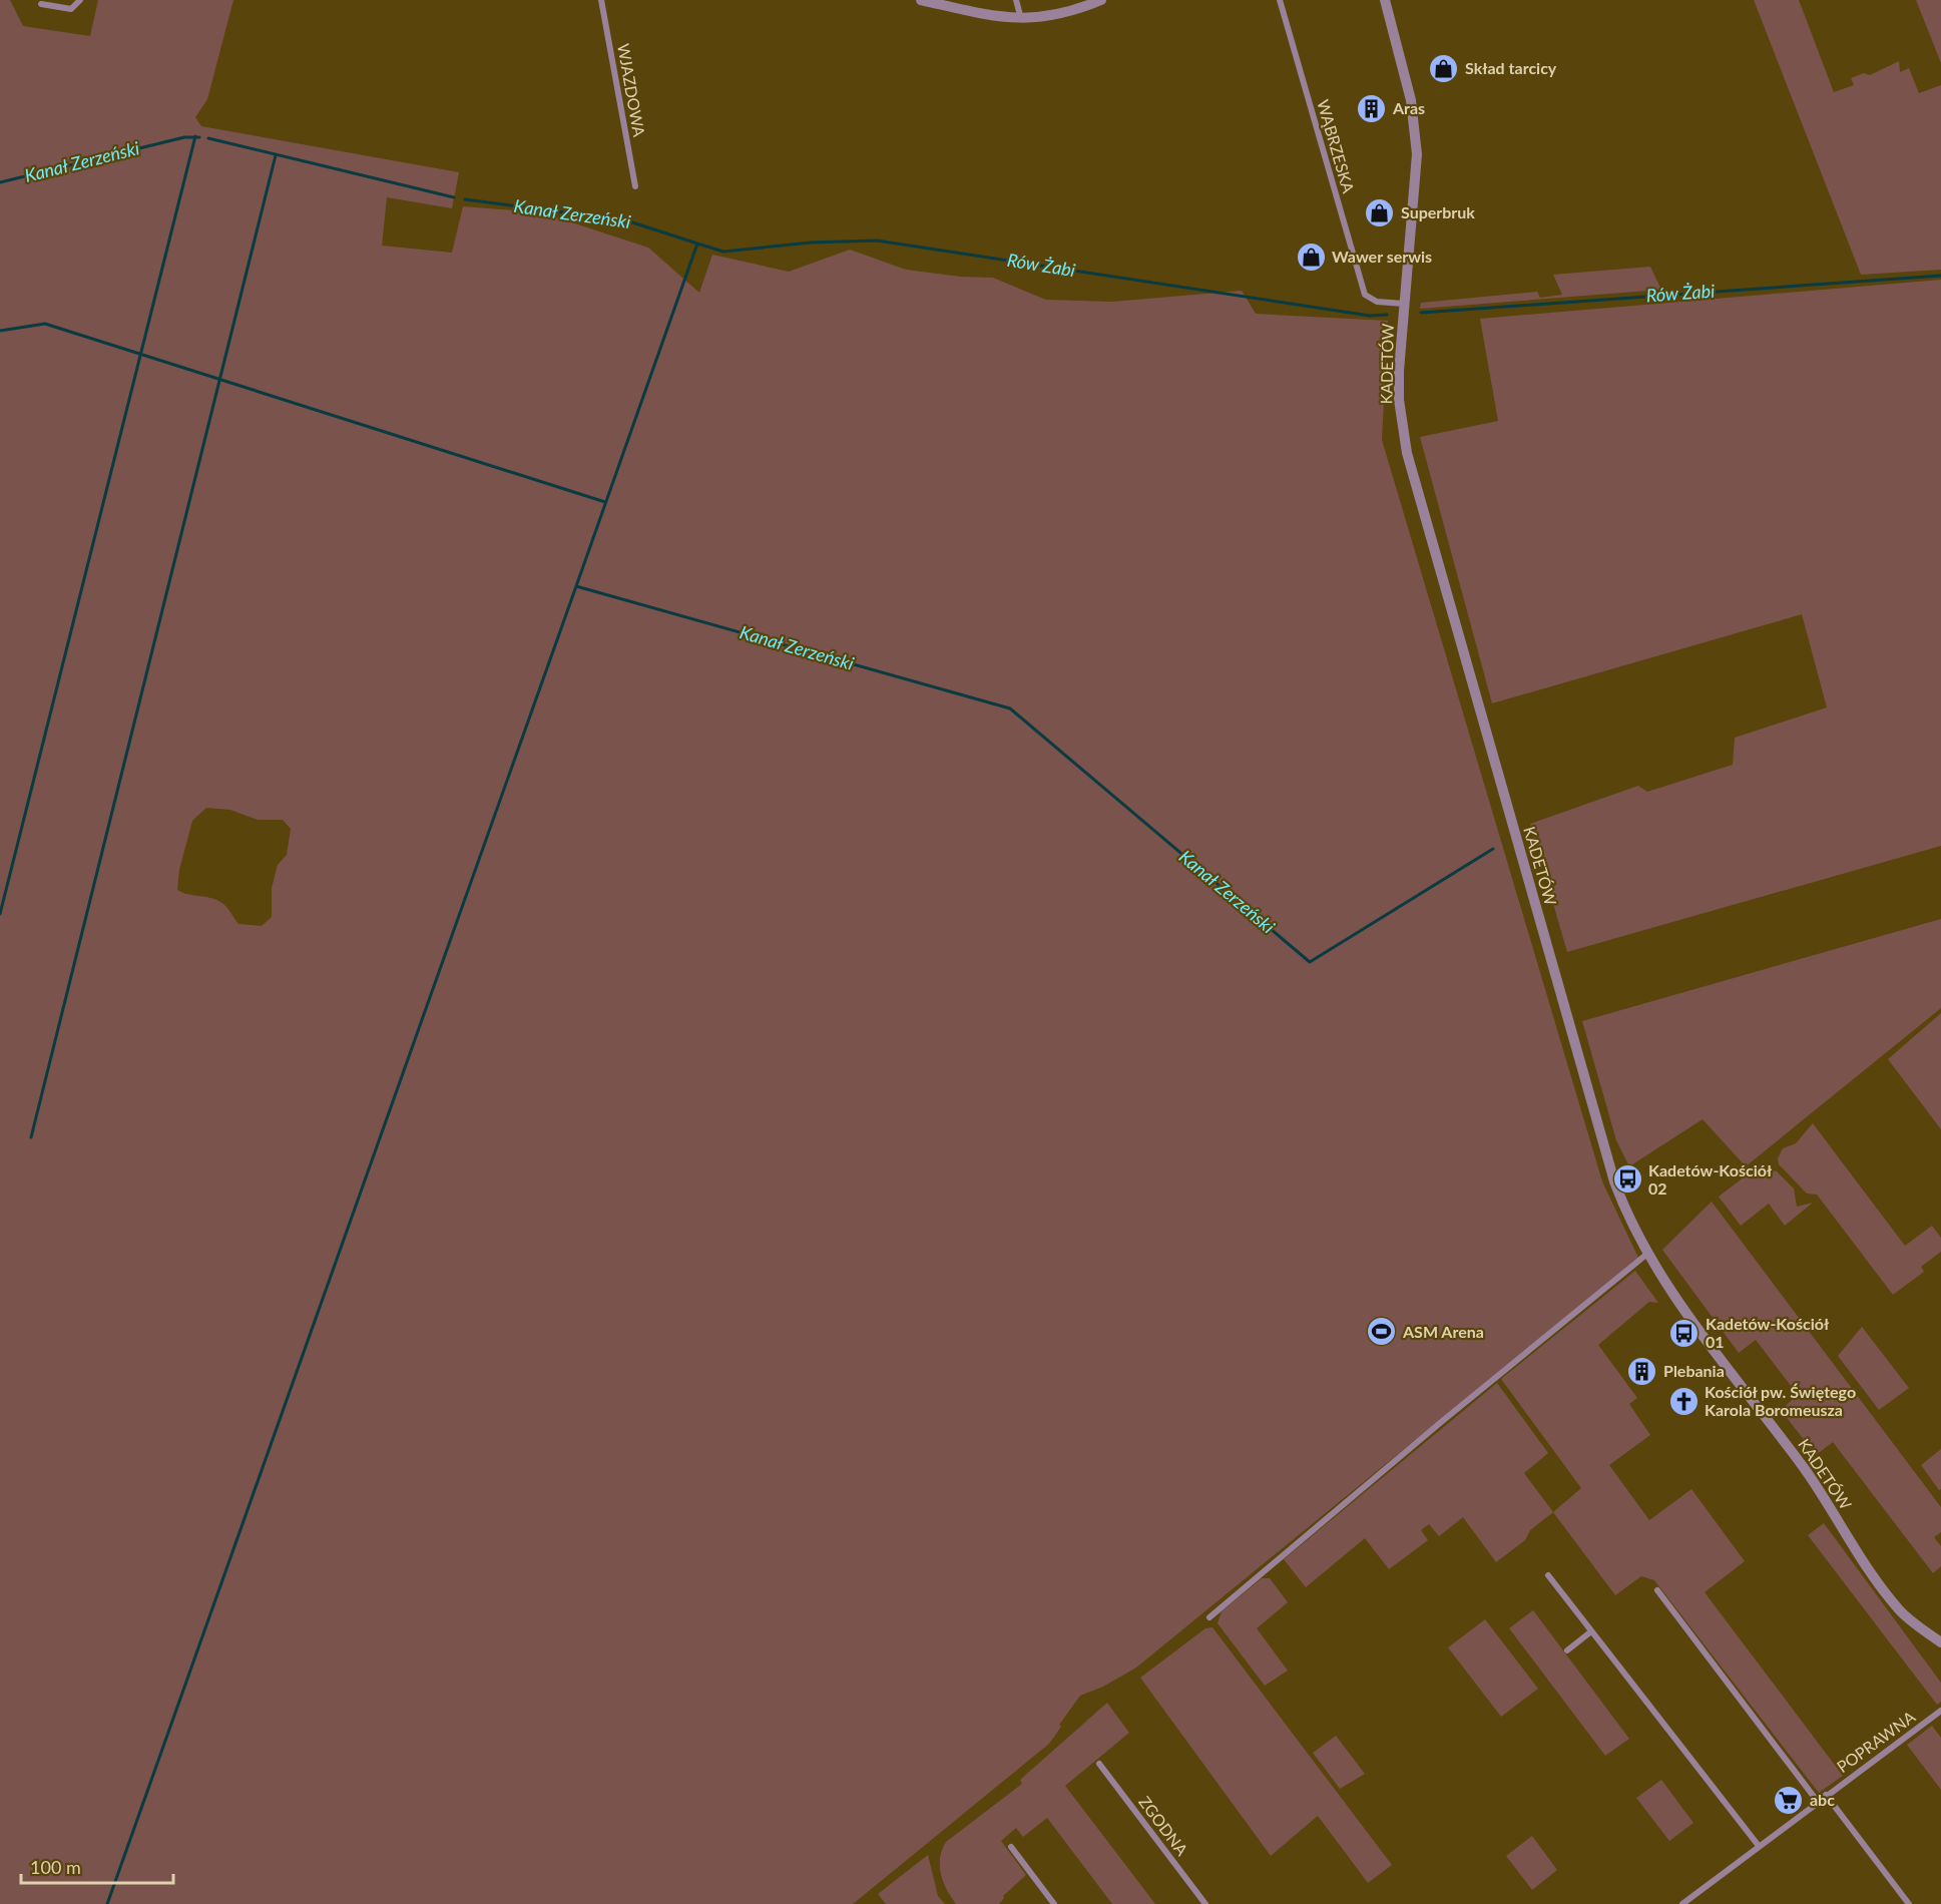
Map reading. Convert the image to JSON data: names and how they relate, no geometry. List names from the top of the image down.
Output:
{
  "streets": {
    "street": [
      "WJAZDOWA",
      "WĄBRZESKA",
      "KADETÓW",
      "POPRAWNA",
      "ZGODNA"
    ]
  },
  "crossings": [
    ["WĄBRZESKA", "KADETÓW"]
  ],
  "water": ["Kanał Zerzeński", "Rów Żabi"],
  "places": {
    "shop": ["Skład tarcicy", "Superbruk", "Wawer serwis"],
    "building": ["Aras", "Plebania"],
    "bus stop": ["Kadetów-Kościół 02", "Kadetów-Kościół 01"],
    "sports": ["ASM Arena"],
    "church": ["Kościół pw. Świętego Karola Boromeusza"],
    "supermarket": ["abc"]
  },
  "scale_bar": "100 m"
}
